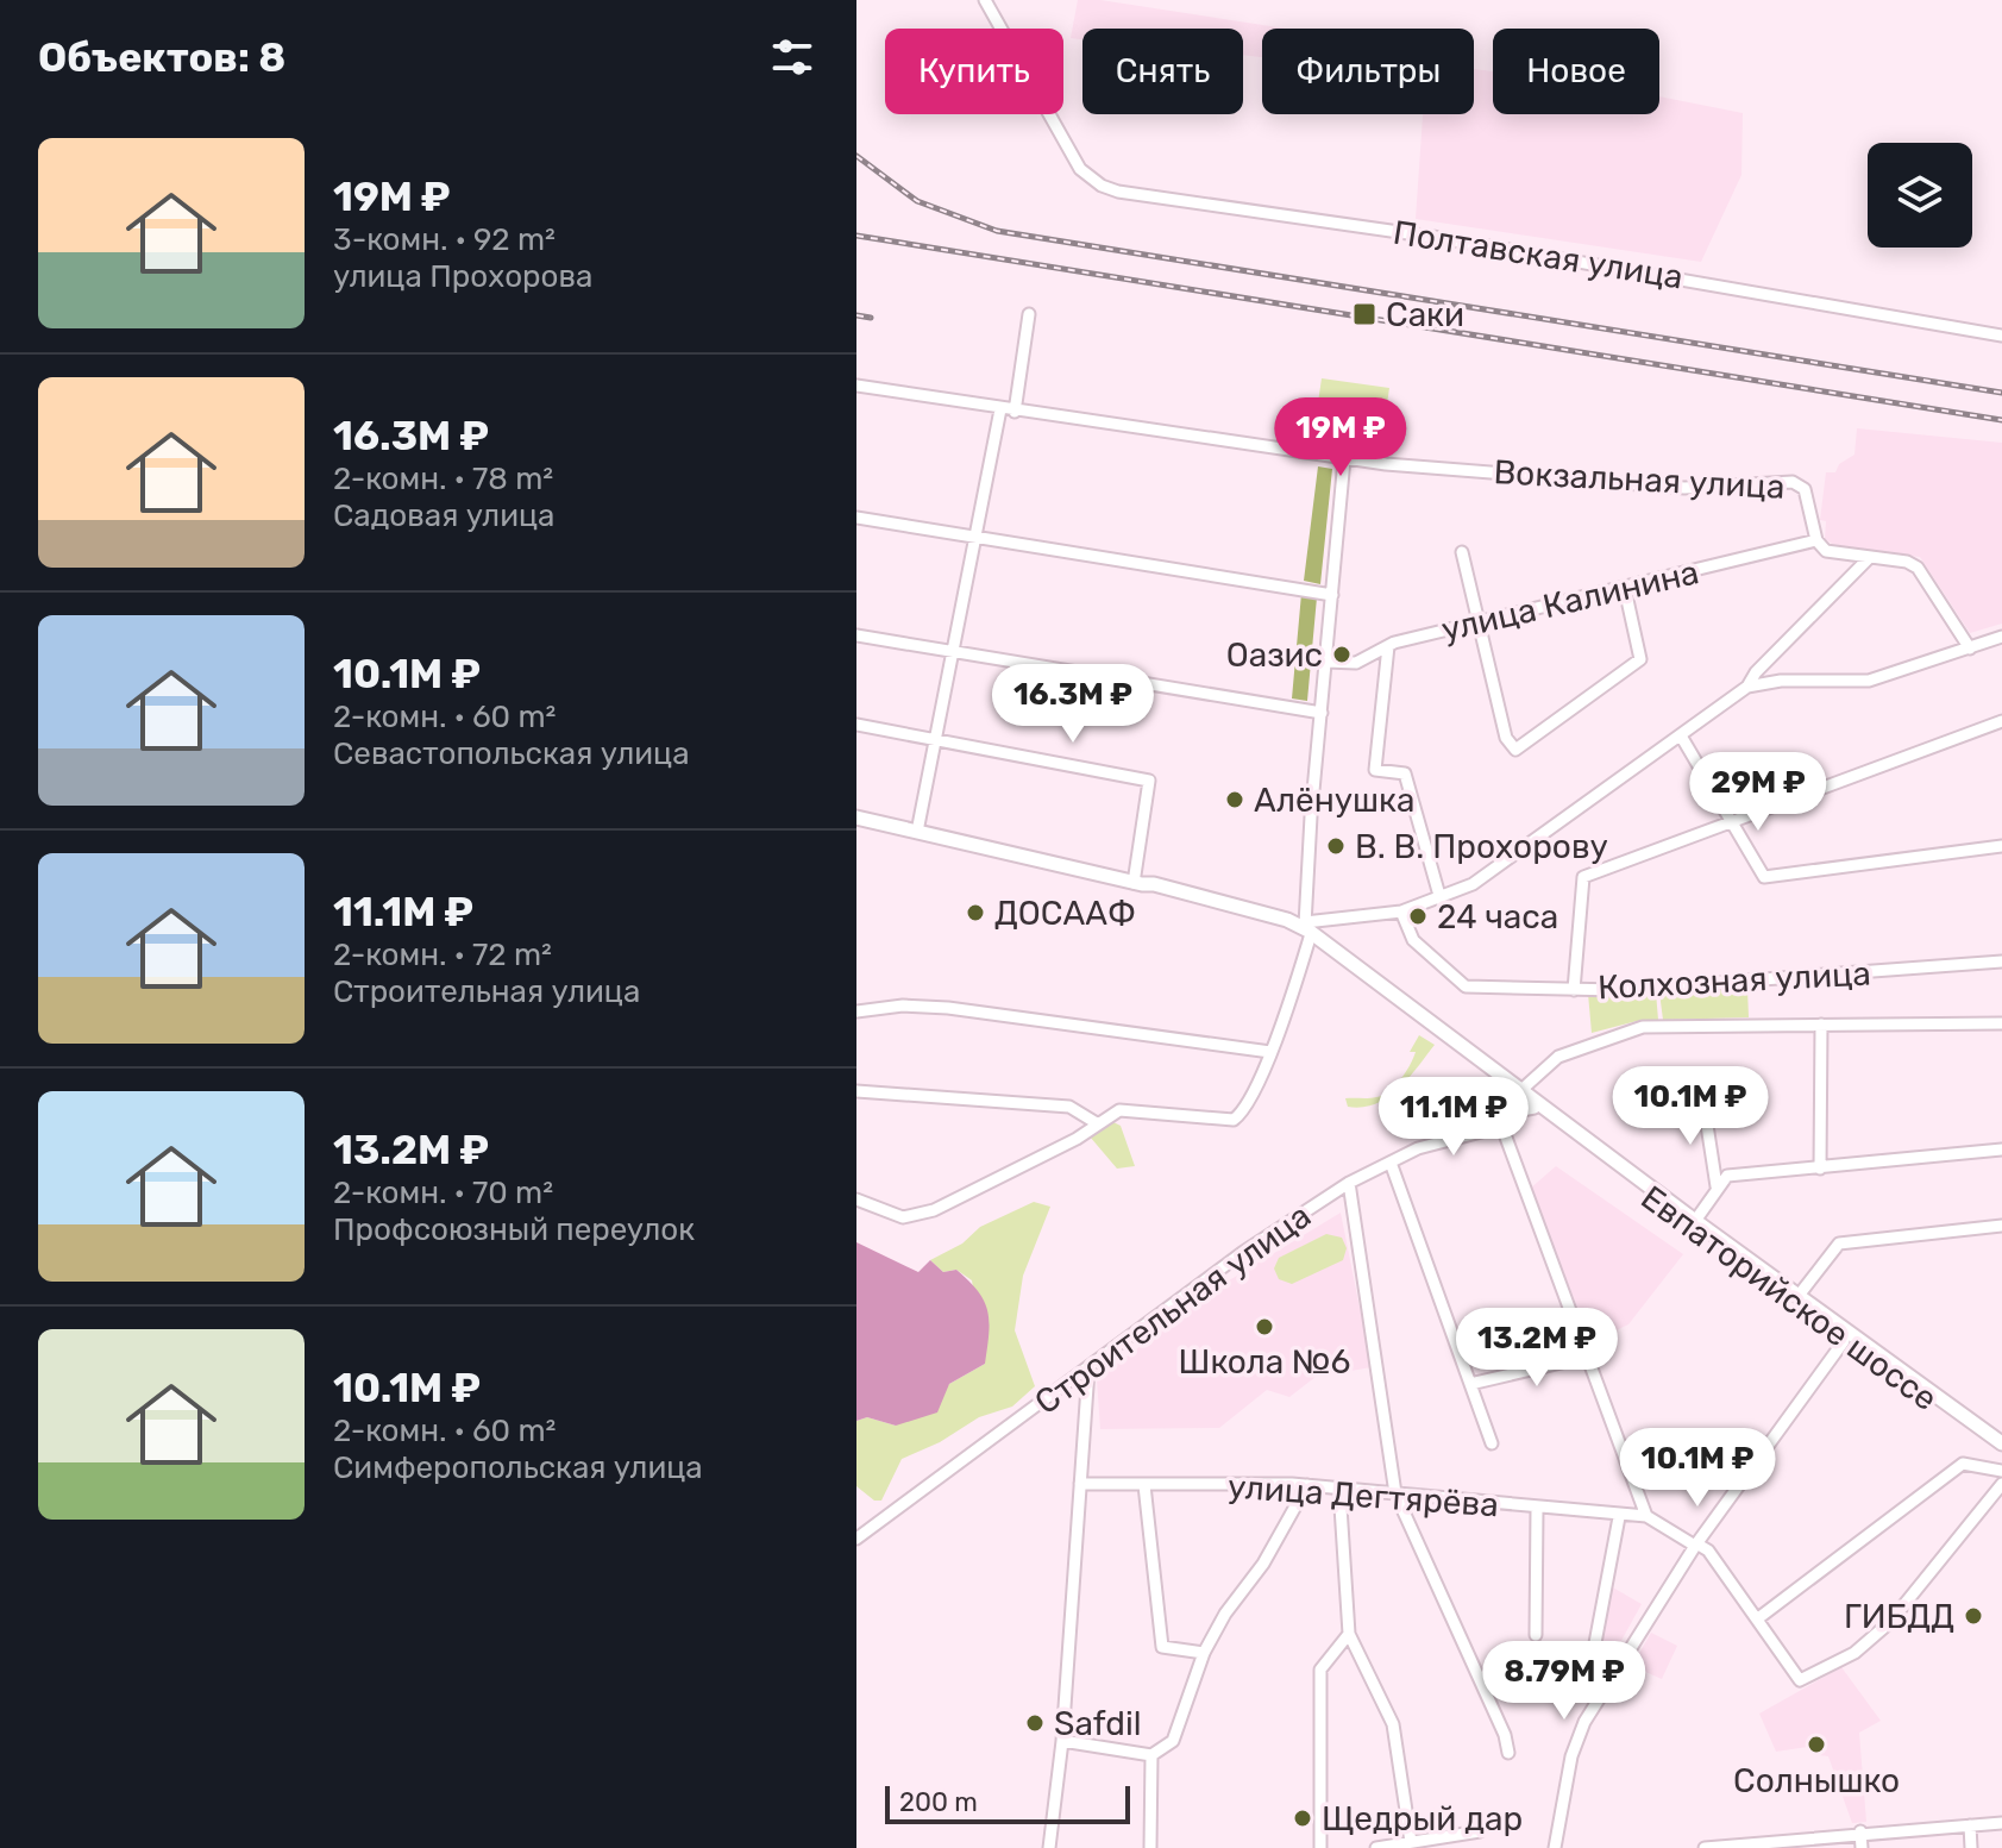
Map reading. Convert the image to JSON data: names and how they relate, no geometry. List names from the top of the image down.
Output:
{
  "streets": {
    "main road": ["Евпаторийское шоссе"],
    "street": [
      "Полтавская улица",
      "Вокзальная улица",
      "улица Калинина",
      "Колхозная улица",
      "Строительная улица",
      "улица Дегтярёва"
    ]
  },
  "crossings": [
    ["Вокзальная улица", "улица Калинина"],
    ["Колхозная улица", "Евпаторийское шоссе"],
    ["Евпаторийское шоссе", "Строительная улица"]
  ],
  "places": {
    "transit": ["Саки"],
    "other": [
      "Оазис",
      "Алёнушка",
      "В. В. Прохорову",
      "ДОСААФ",
      "24 часа",
      "Школа №6",
      "ГИБДД",
      "Safdil",
      "Солнышко",
      "Щедрый дар"
    ]
  },
  "scale_bar": "200 m",
  "page": {
    "heading": "Объектов: 8",
    "chip": [
      "Купить",
      "Снять",
      "Фильтры",
      "Новое"
    ],
    "list": [
      {
        "name": "19M ₽",
        "note": "3-комн. · 92 m² · улица Прохорова"
      },
      {
        "name": "16.3M ₽",
        "note": "2-комн. · 78 m² · Садовая улица"
      },
      {
        "name": "10.1M ₽",
        "note": "2-комн. · 60 m² · Севастопольская улица"
      },
      {
        "name": "11.1M ₽",
        "note": "2-комн. · 72 m² · Строительная улица"
      },
      {
        "name": "13.2M ₽",
        "note": "2-комн. · 70 m² · Профсоюзный переулок"
      },
      {
        "name": "10.1M ₽",
        "note": "2-комн. · 60 m² · Симферопольская улица"
      }
    ],
    "price": [
      "19M ₽",
      "16.3M ₽",
      "29M ₽",
      "10.1M ₽",
      "11.1M ₽",
      "13.2M ₽",
      "10.1M ₽",
      "8.79M ₽"
    ],
    "scale": "200 m"
  }
}
